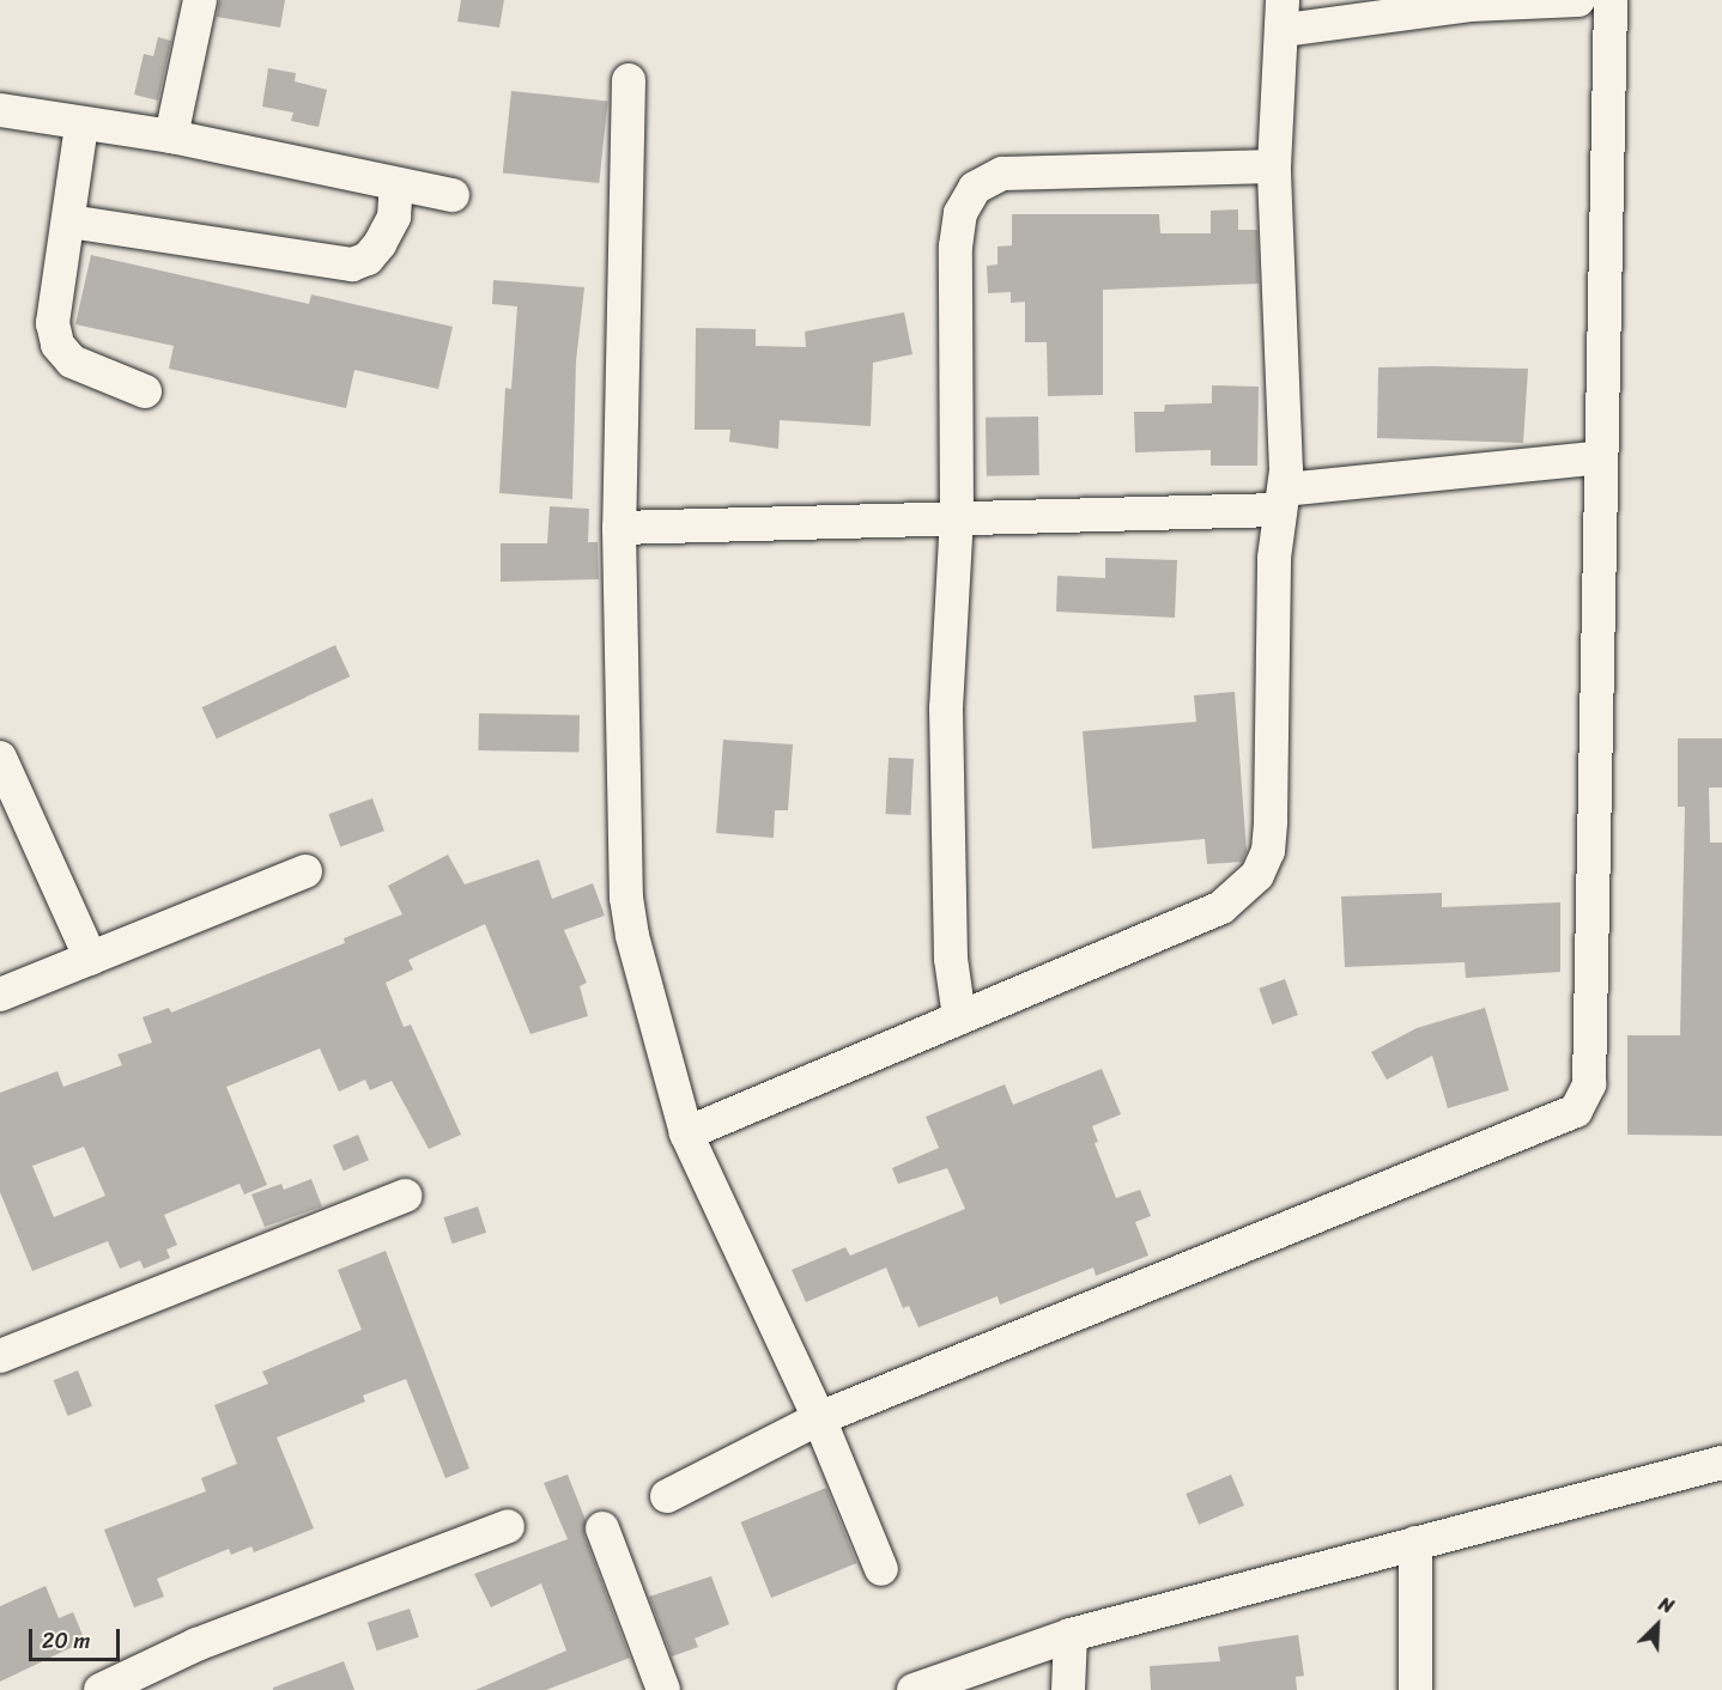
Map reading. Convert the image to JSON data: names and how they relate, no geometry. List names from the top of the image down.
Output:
{
  "scale_bar": "20 m",
  "north": "top right"
}
